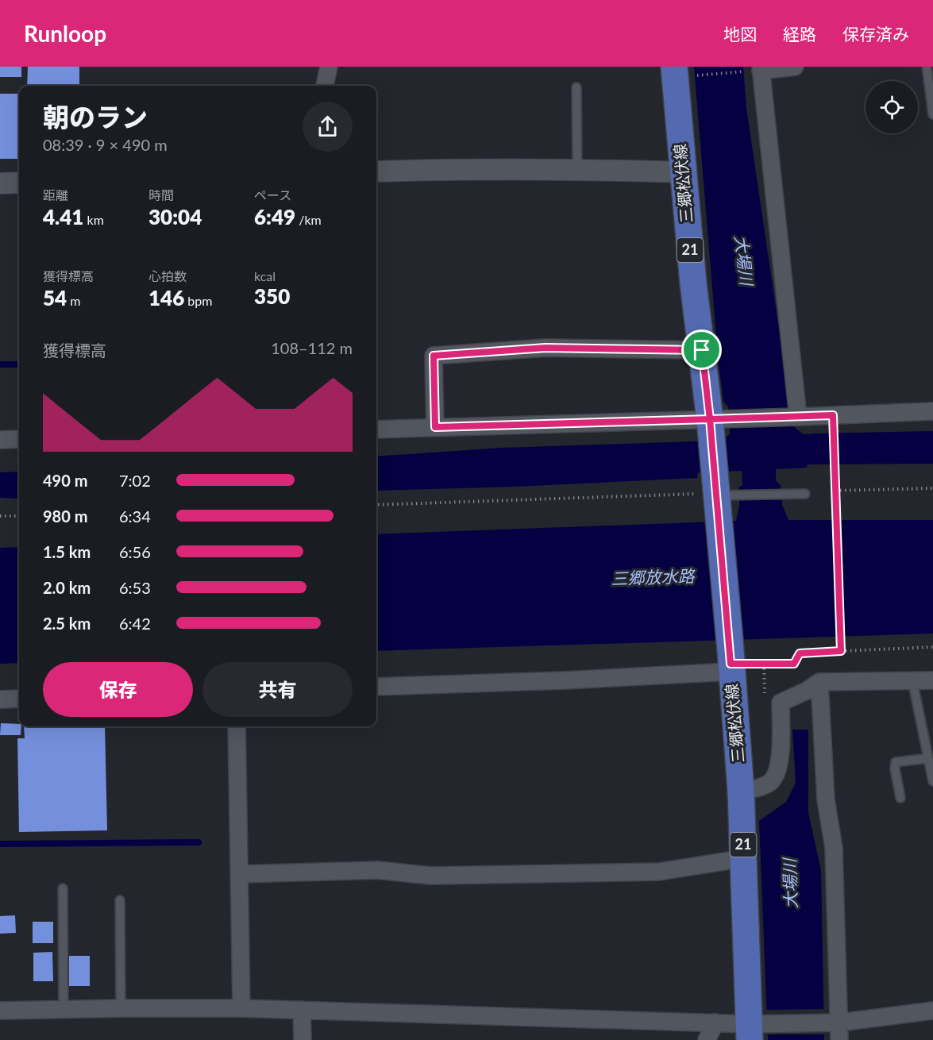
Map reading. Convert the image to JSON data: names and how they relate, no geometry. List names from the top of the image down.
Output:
{
  "streets": {
    "main road": ["三郷松伏線", "21"]
  },
  "water": ["大場川", "三郷放水路"],
  "page": {
    "header": "Runloop",
    "nav": ["地図", "経路", "保存済み"],
    "heading": ["朝のラン", "08:39 · 9 × 490 m"],
    "stats": [
      ["距離", "4.41 km"],
      ["時間", "30:04"],
      ["ペース", "6:49 /km"],
      ["獲得標高", "54 m"],
      ["心拍数", "146 bpm"],
      ["kcal", "350"]
    ],
    "chart": ["獲得標高", "108–112 m"],
    "list": [
      {
        "name": "490 m",
        "note": "7:02"
      },
      {
        "name": "980 m",
        "note": "6:34"
      },
      {
        "name": "1.5 km",
        "note": "6:56"
      },
      {
        "name": "2.0 km",
        "note": "6:53"
      },
      {
        "name": "2.5 km",
        "note": "6:42"
      }
    ],
    "buttons": ["保存", "共有"]
  }
}
